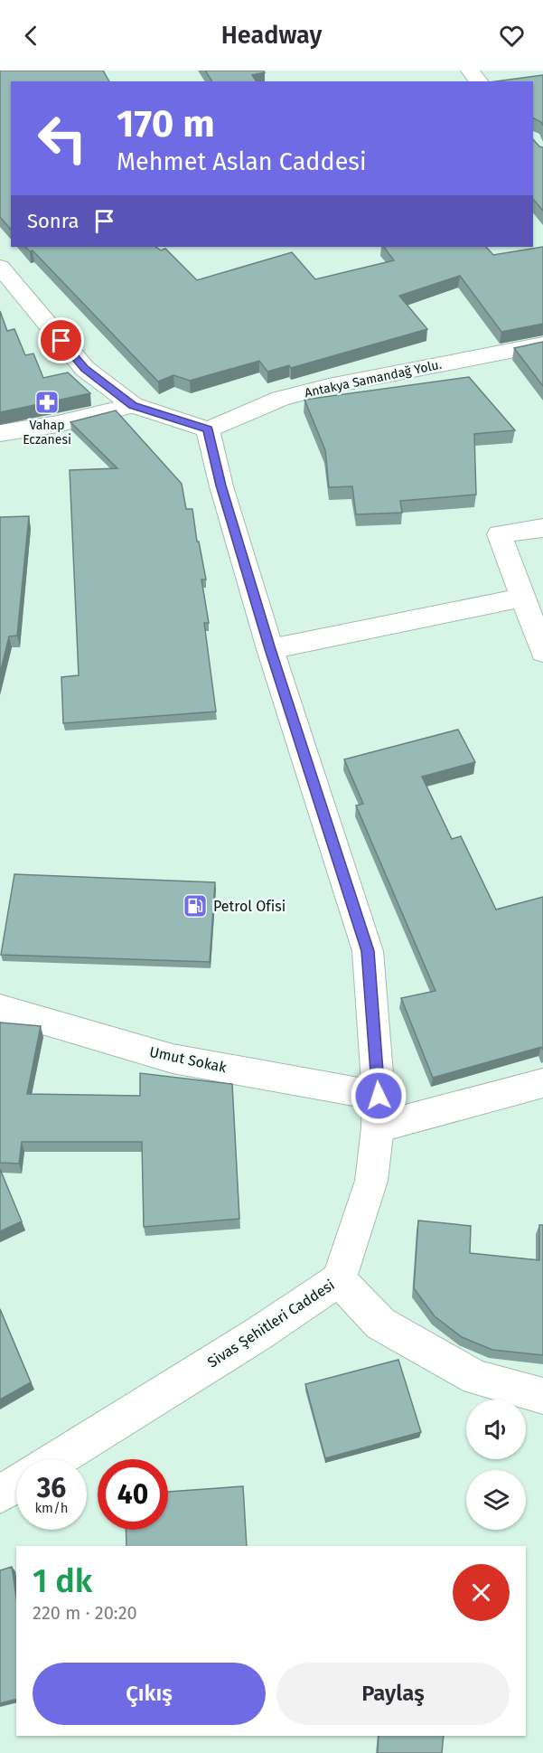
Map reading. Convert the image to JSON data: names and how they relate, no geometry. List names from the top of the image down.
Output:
{
  "streets": {
    "street": ["Antakya Samandağ Yolu.", "Umut Sokak", "Sivas Şehitleri Caddesi"]
  },
  "crossings": [
    ["Antakya Samandağ Yolu.", "Sivas Şehitleri Caddesi"],
    ["Umut Sokak", "Sivas Şehitleri Caddesi"]
  ],
  "places": {
    "pharmacy": ["Vahap Eczanesi"],
    "fuel station": ["Petrol Ofisi"]
  },
  "page": {
    "header": "Headway",
    "turn": ["170 m", "Mehmet Aslan Caddesi"],
    "then": "Sonra",
    "speed": "36 km/h",
    "limit": "40",
    "heading": ["1 dk", "220 m · 20:20"],
    "buttons": ["Çıkış", "Paylaş"]
  }
}
